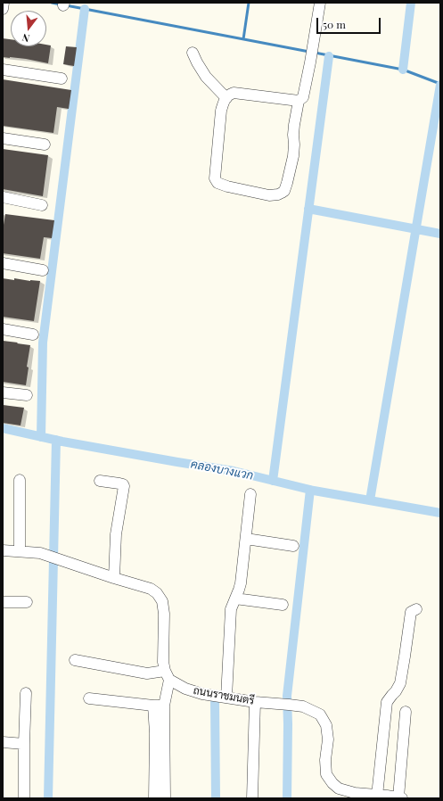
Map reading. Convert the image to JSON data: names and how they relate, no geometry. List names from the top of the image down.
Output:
{
  "streets": {
    "street": ["ถนนราชมนตรี"]
  },
  "water": ["คลองบางแวก"],
  "scale_bar": "50 m",
  "north": "bottom"
}
